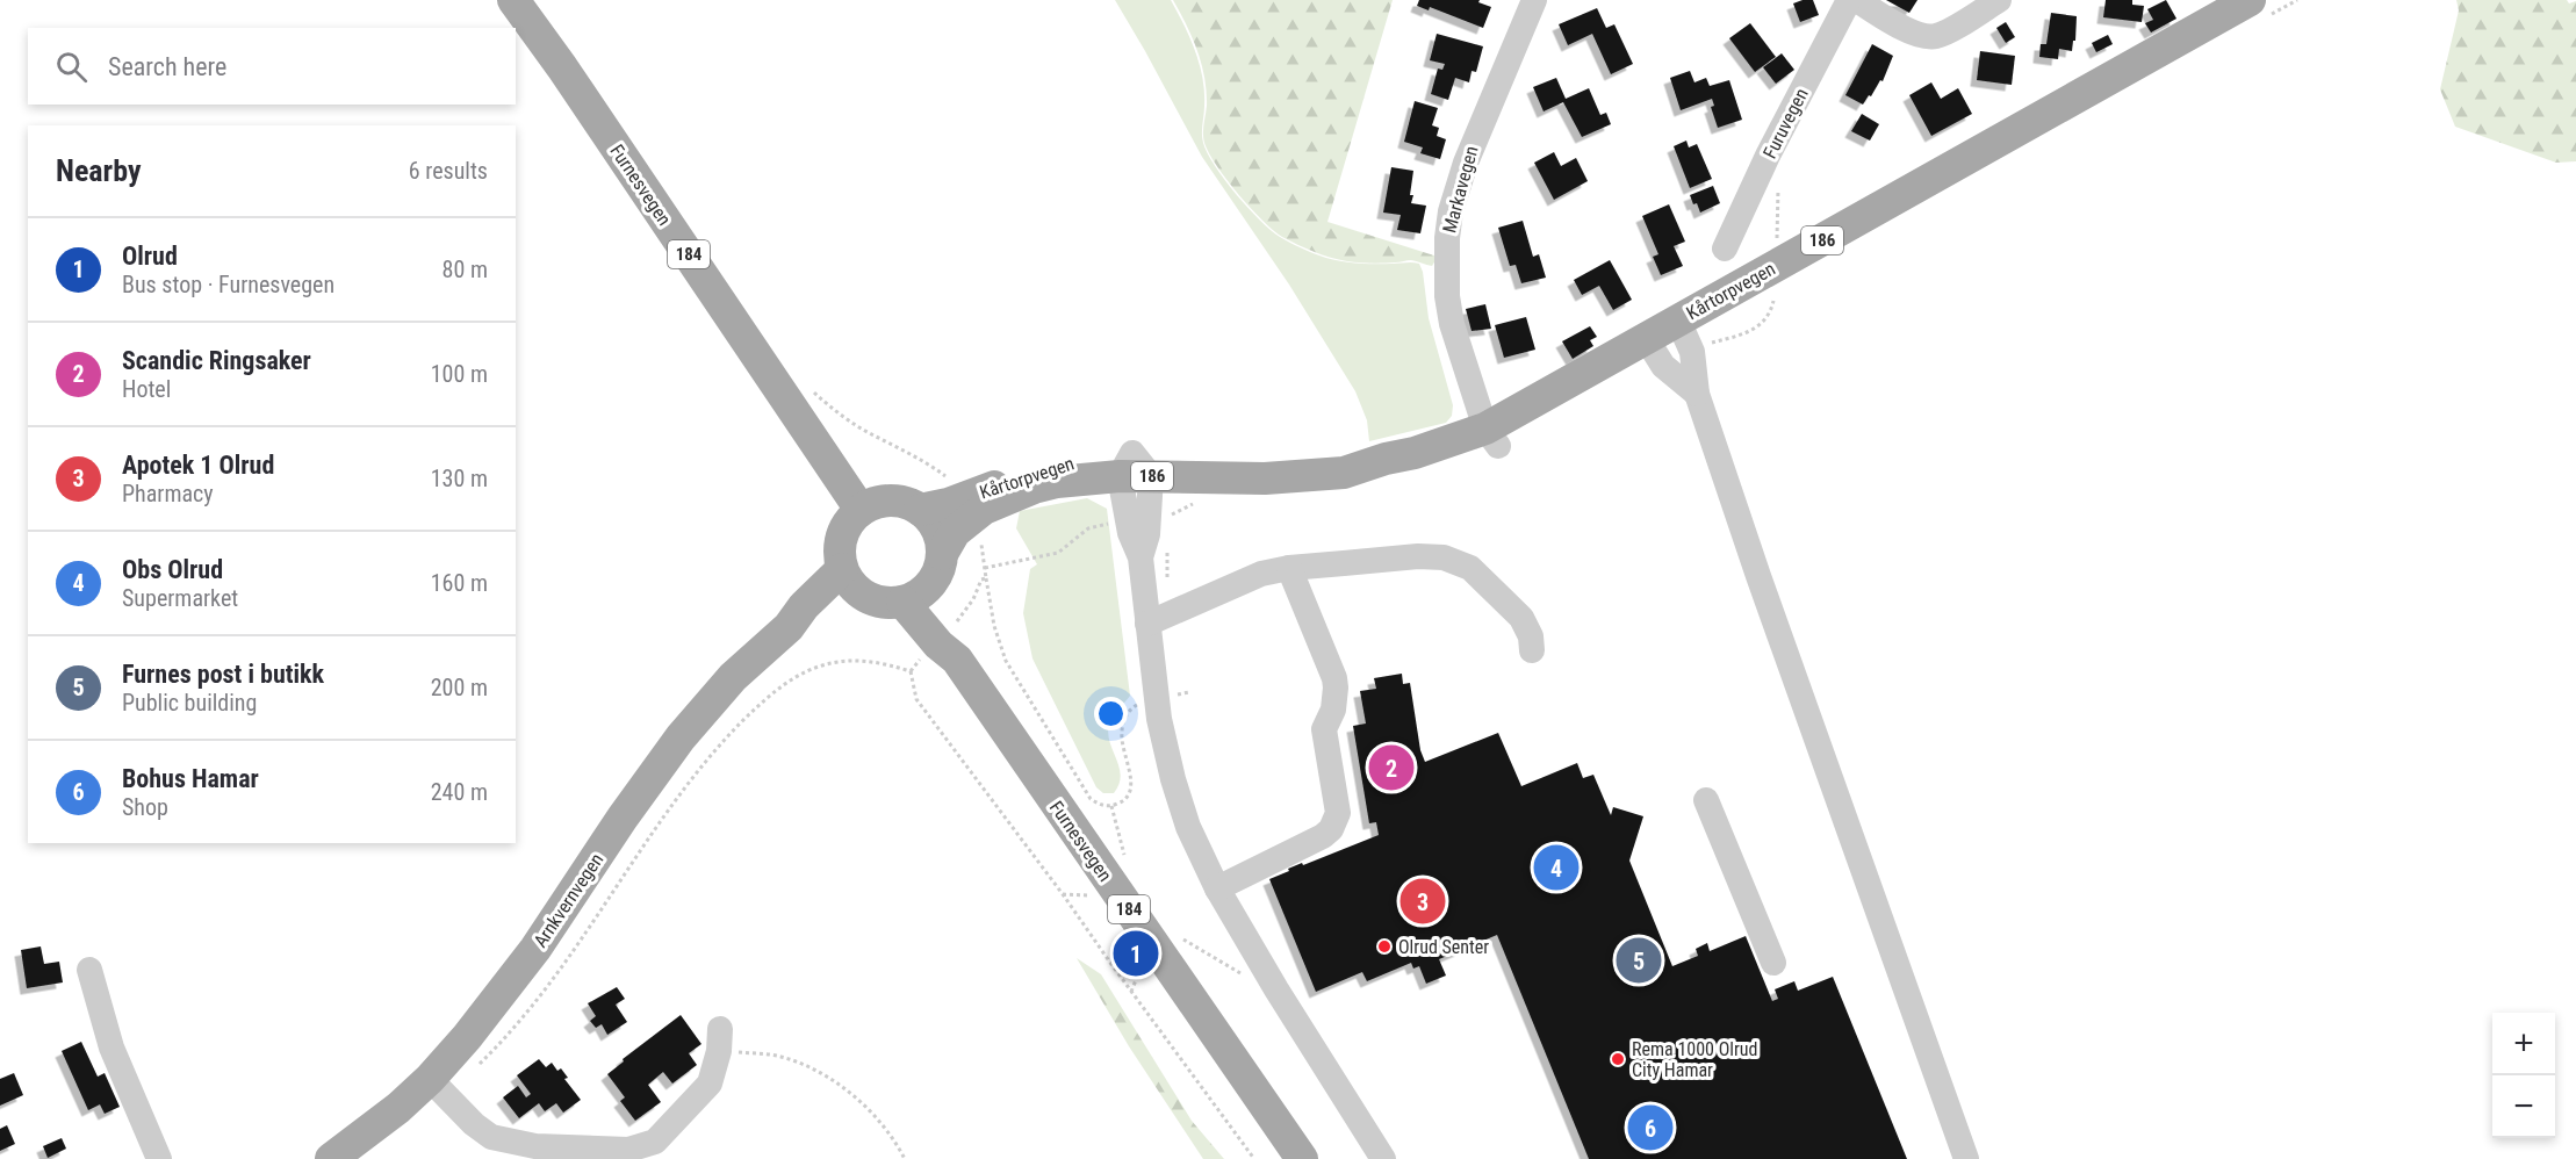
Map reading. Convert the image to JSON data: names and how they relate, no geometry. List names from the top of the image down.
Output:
{
  "streets": {
    "main road": [
      "Furnesvegen",
      "186",
      "184",
      "Kårtorpvegen",
      "Arnkvernvegen"
    ],
    "street": ["Furuvegen", "Markavegen"]
  },
  "crossings": [
    ["Furnesvegen", "Kårtorpvegen"],
    ["Furnesvegen", "Arnkvernvegen"],
    ["Markavegen", "Kårtorpvegen"],
    ["Kårtorpvegen", "Arnkvernvegen"]
  ],
  "places": ["Olrud Senter", "Rema 1000 Olrud City Hamar"],
  "page": {
    "search": "Search here",
    "heading": ["Nearby", "6 results"],
    "list": [
      {
        "mark": "1",
        "name": "Olrud",
        "note": "Bus stop · Furnesvegen",
        "value": "80 m"
      },
      {
        "mark": "2",
        "name": "Scandic Ringsaker",
        "note": "Hotel",
        "value": "100 m"
      },
      {
        "mark": "3",
        "name": "Apotek 1 Olrud",
        "note": "Pharmacy",
        "value": "130 m"
      },
      {
        "mark": "4",
        "name": "Obs Olrud",
        "note": "Supermarket",
        "value": "160 m"
      },
      {
        "mark": "5",
        "name": "Furnes post i butikk",
        "note": "Public building",
        "value": "200 m"
      },
      {
        "mark": "6",
        "name": "Bohus Hamar",
        "note": "Shop",
        "value": "240 m"
      }
    ],
    "pins": [
      "2",
      "4",
      "3",
      "1",
      "5",
      "6"
    ],
    "map_buttons": ["+", "−"]
  }
}
